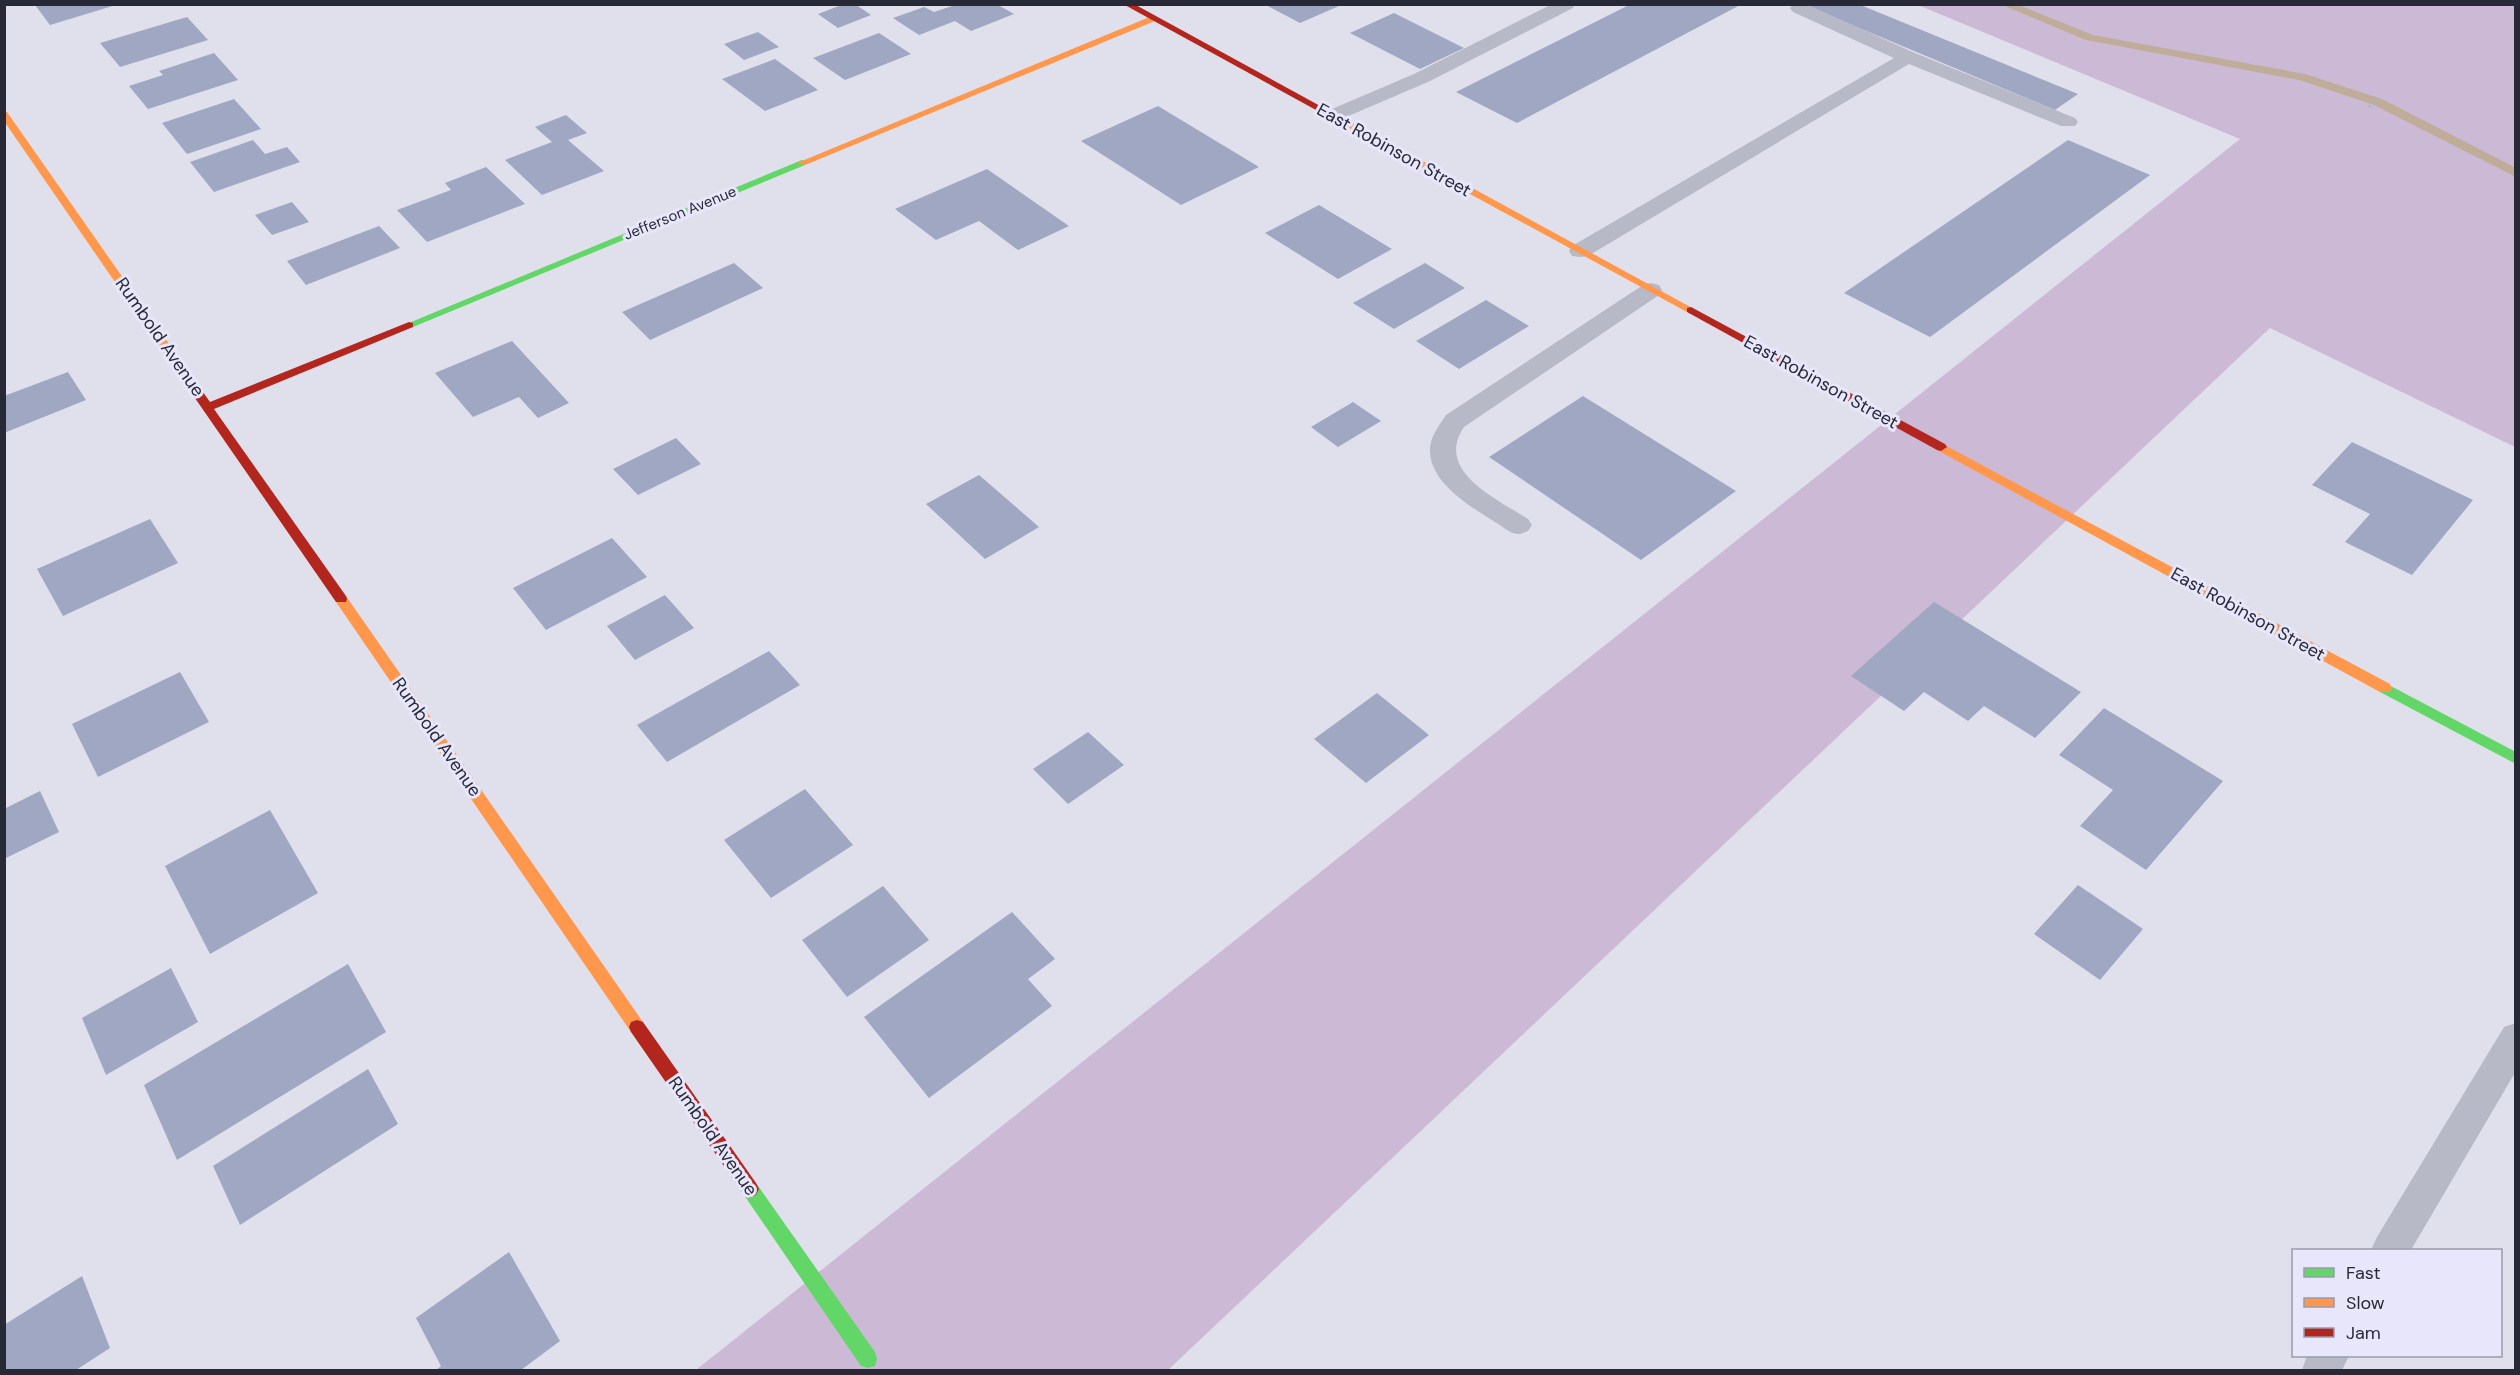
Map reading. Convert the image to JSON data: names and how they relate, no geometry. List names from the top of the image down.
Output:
{
  "streets": {
    "street": ["East Robinson Street", "Jefferson Avenue", "Rumbold Avenue"]
  },
  "crossings": [
    ["East Robinson Street", "Jefferson Avenue"],
    ["Jefferson Avenue", "Rumbold Avenue"]
  ],
  "legend": ["Fast", "Slow", "Jam"]
}
